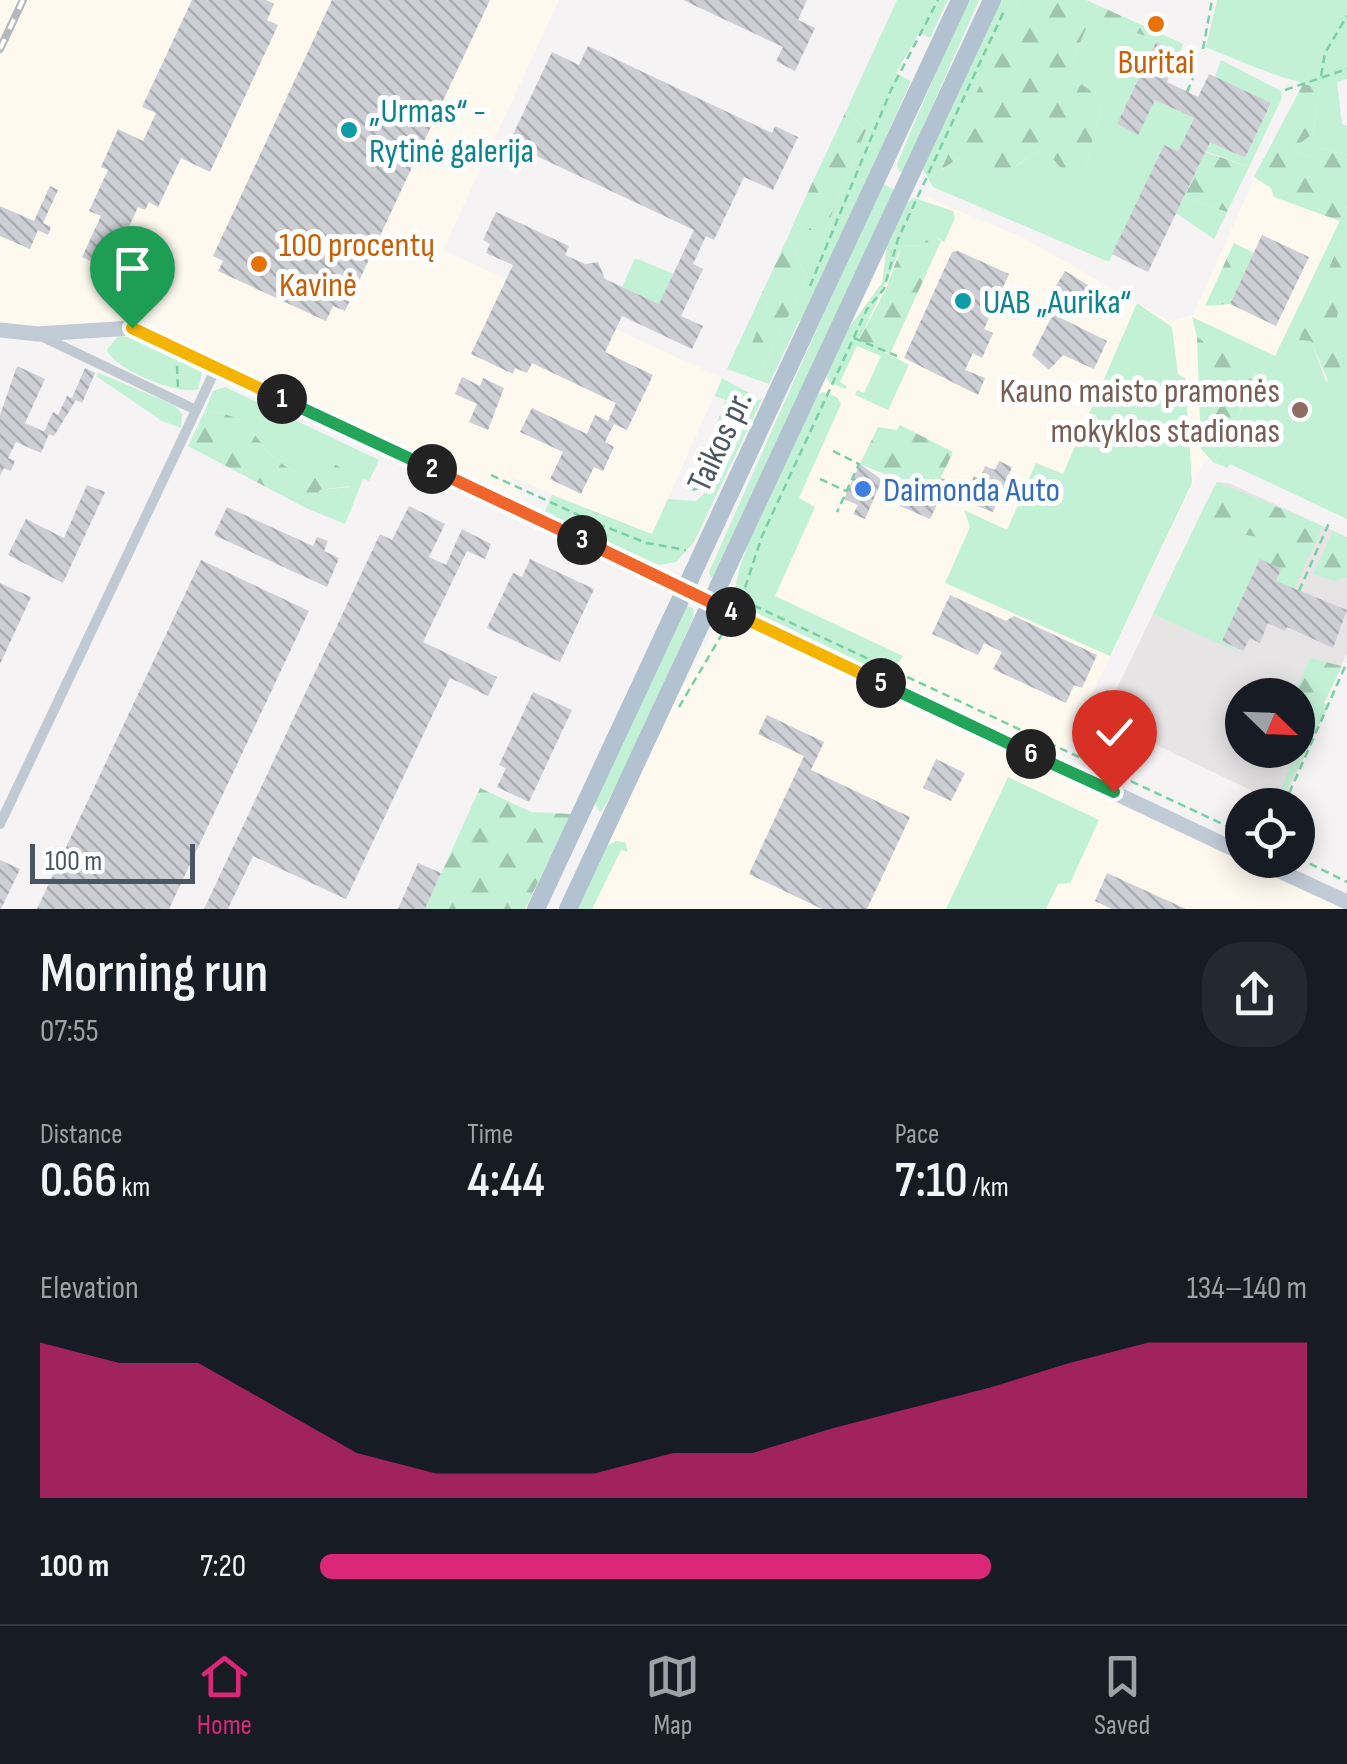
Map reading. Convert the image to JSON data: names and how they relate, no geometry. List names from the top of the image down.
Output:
{
  "streets": {
    "main road": ["Taikos pr."]
  },
  "places": [
    "Buritai",
    "„Urmas“ - Rytinė galerija",
    "100 procentų Kavinė",
    "UAB „Aurika“",
    "Kauno maisto pramonės mokyklos stadionas",
    "Daimonda Auto"
  ],
  "scale_bar": "100 m",
  "north": "bottom right",
  "page": {
    "pins": [
      "1",
      "2",
      "3",
      "4",
      "5",
      "6"
    ],
    "scale": "100 m",
    "heading": ["Morning run", "07:55"],
    "stats": [
      ["Distance", "0.66 km"],
      ["Time", "4:44"],
      ["Pace", "7:10 /km"]
    ],
    "chart": ["Elevation", "134–140 m"],
    "list": [
      {
        "name": "100 m",
        "note": "7:20"
      }
    ],
    "tabs": ["Home", "Map", "Saved"]
  }
}
